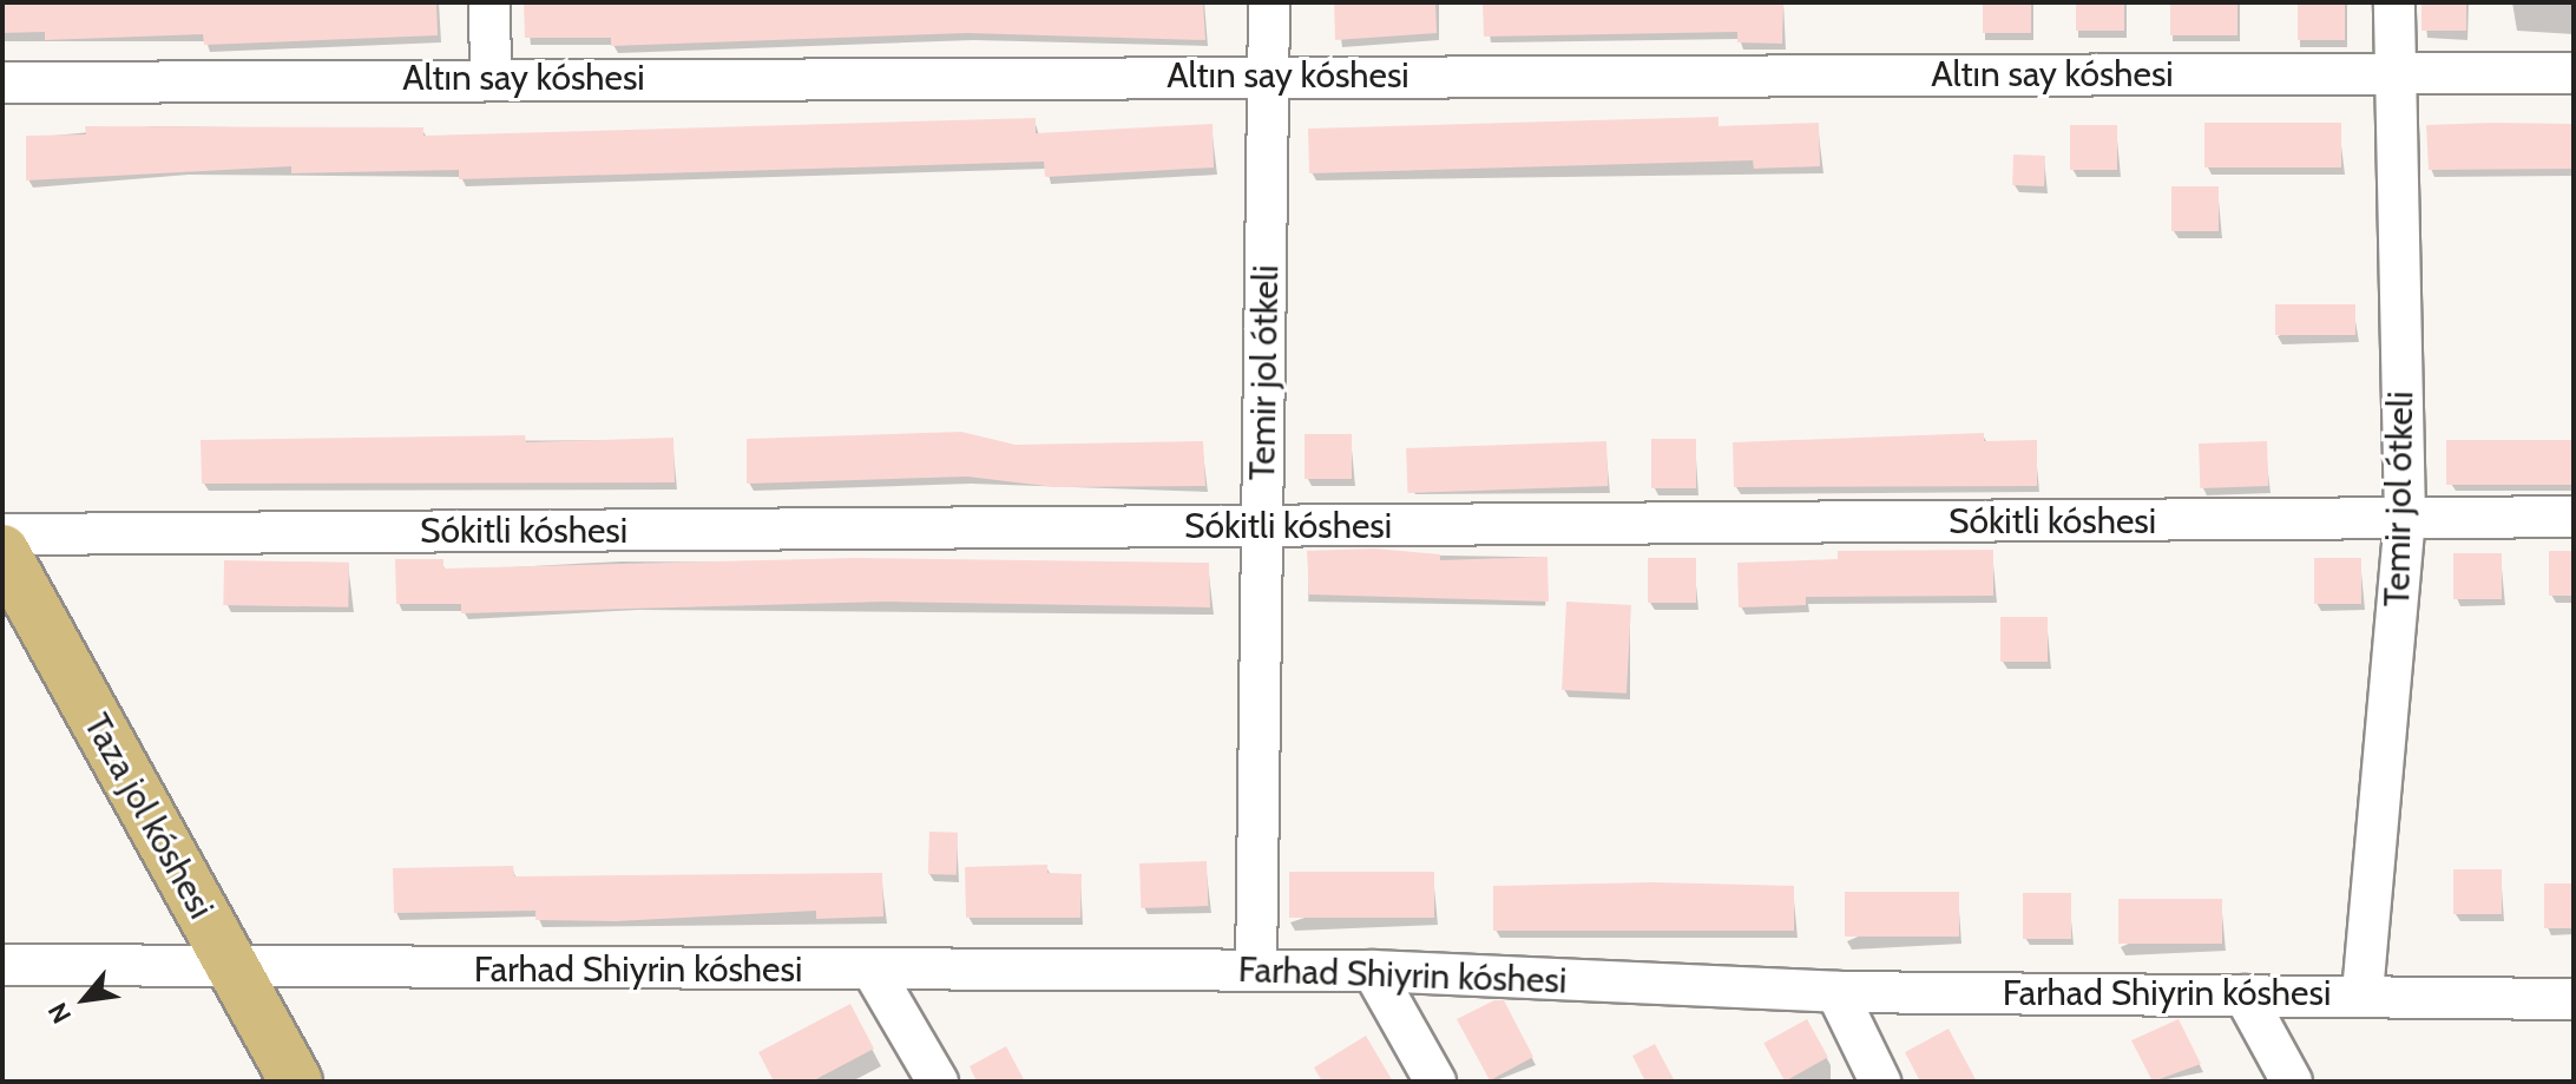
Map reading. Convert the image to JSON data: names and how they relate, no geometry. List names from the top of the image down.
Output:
{
  "streets": {
    "main road": ["Taza jol kóshesi"],
    "street": [
      "Altın say kóshesi",
      "Temir jol ótkeli",
      "Sókitli kóshesi",
      "Farhad Shiyrin kóshesi"
    ]
  },
  "crossings": [
    ["Altın say kóshesi", "Temir jol ótkeli"],
    ["Temir jol ótkeli", "Sókitli kóshesi"],
    ["Temir jol ótkeli", "Farhad Shiyrin kóshesi"],
    ["Taza jol kóshesi", "Farhad Shiyrin kóshesi"]
  ],
  "north": "bottom left"
}
